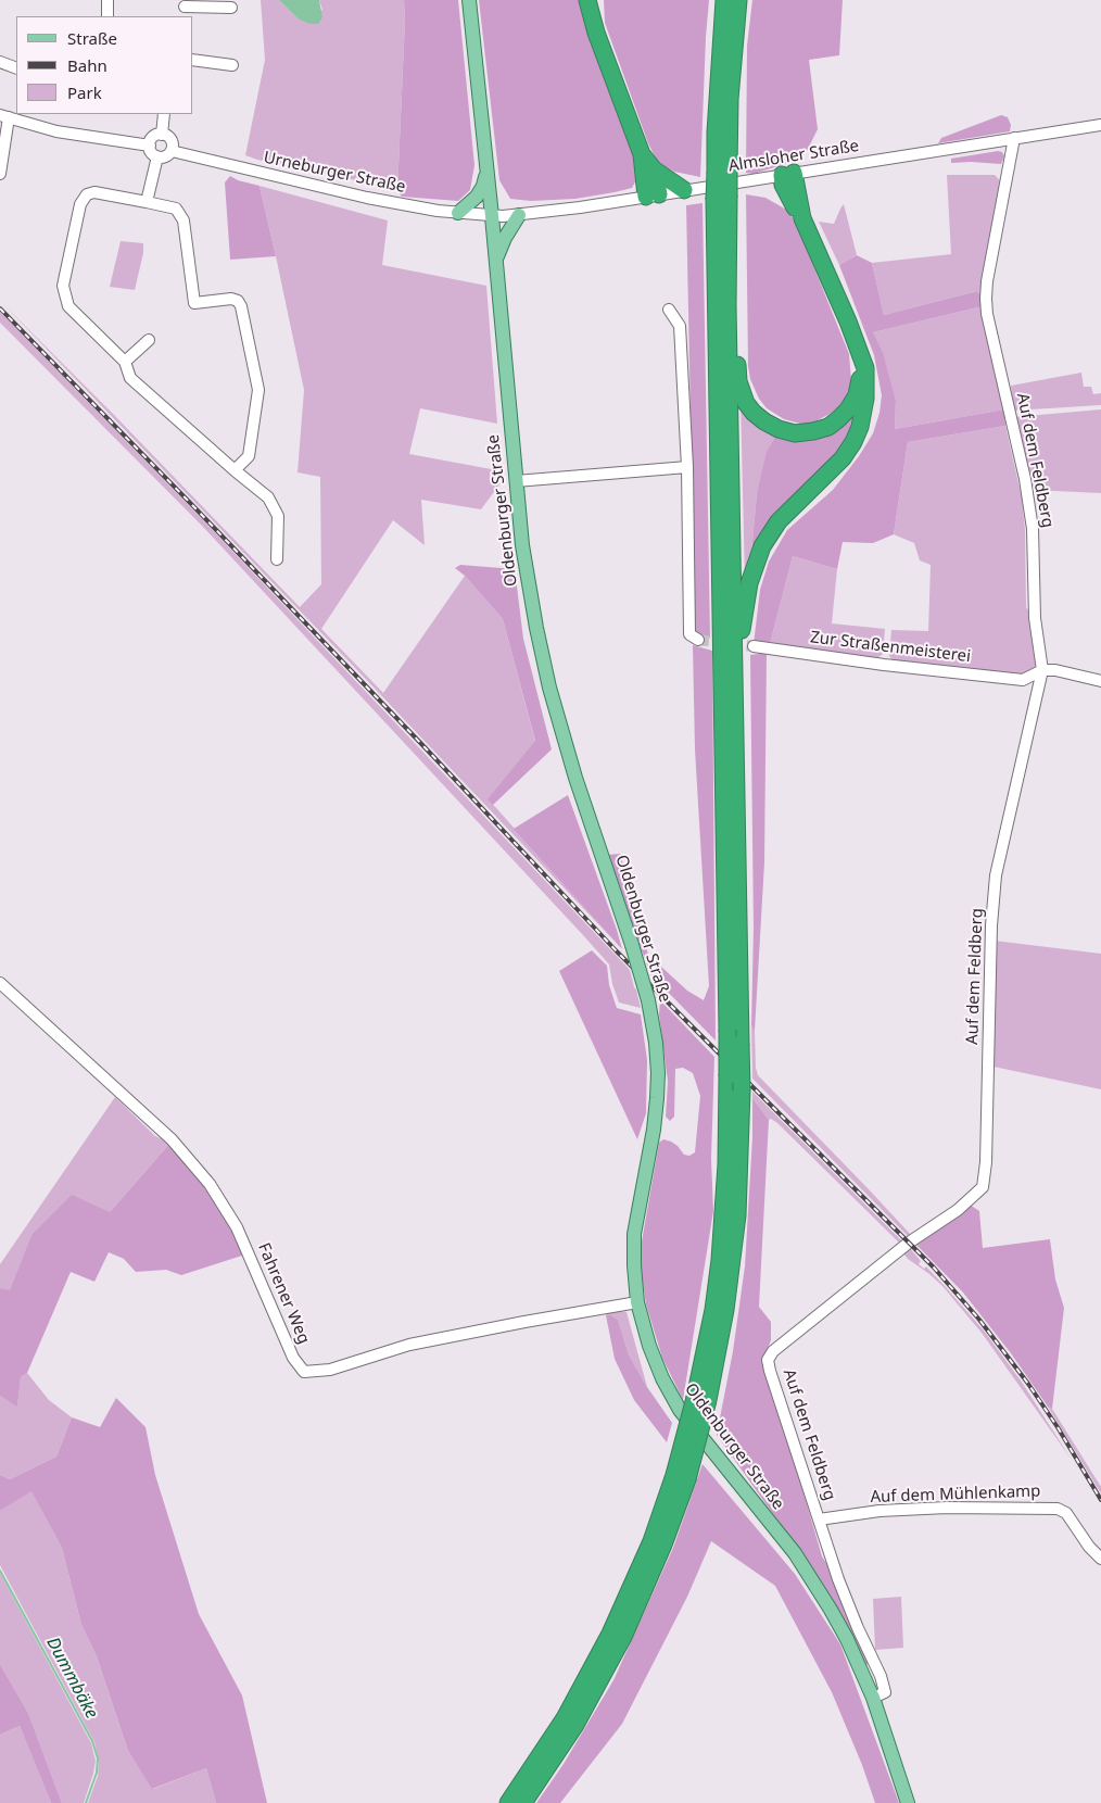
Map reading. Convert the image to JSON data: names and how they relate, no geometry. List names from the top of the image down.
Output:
{
  "streets": {
    "main road": ["Oldenburger Straße"],
    "street": [
      "Almsloher Straße",
      "Urneburger Straße",
      "Auf dem Feldberg",
      "Zur Straßenmeisterei",
      "Fahrener Weg",
      "Auf dem Mühlenkamp"
    ]
  },
  "crossings": [
    ["Almsloher Straße", "Urneburger Straße"],
    ["Almsloher Straße", "Auf dem Feldberg"],
    ["Almsloher Straße", "Oldenburger Straße"],
    ["Urneburger Straße", "Oldenburger Straße"],
    ["Auf dem Feldberg", "Oldenburger Straße"],
    ["Auf dem Feldberg", "Auf dem Mühlenkamp"],
    ["Oldenburger Straße", "Fahrener Weg"]
  ],
  "water": ["Dummbäke"],
  "legend": ["Straße", "Bahn", "Park"]
}
